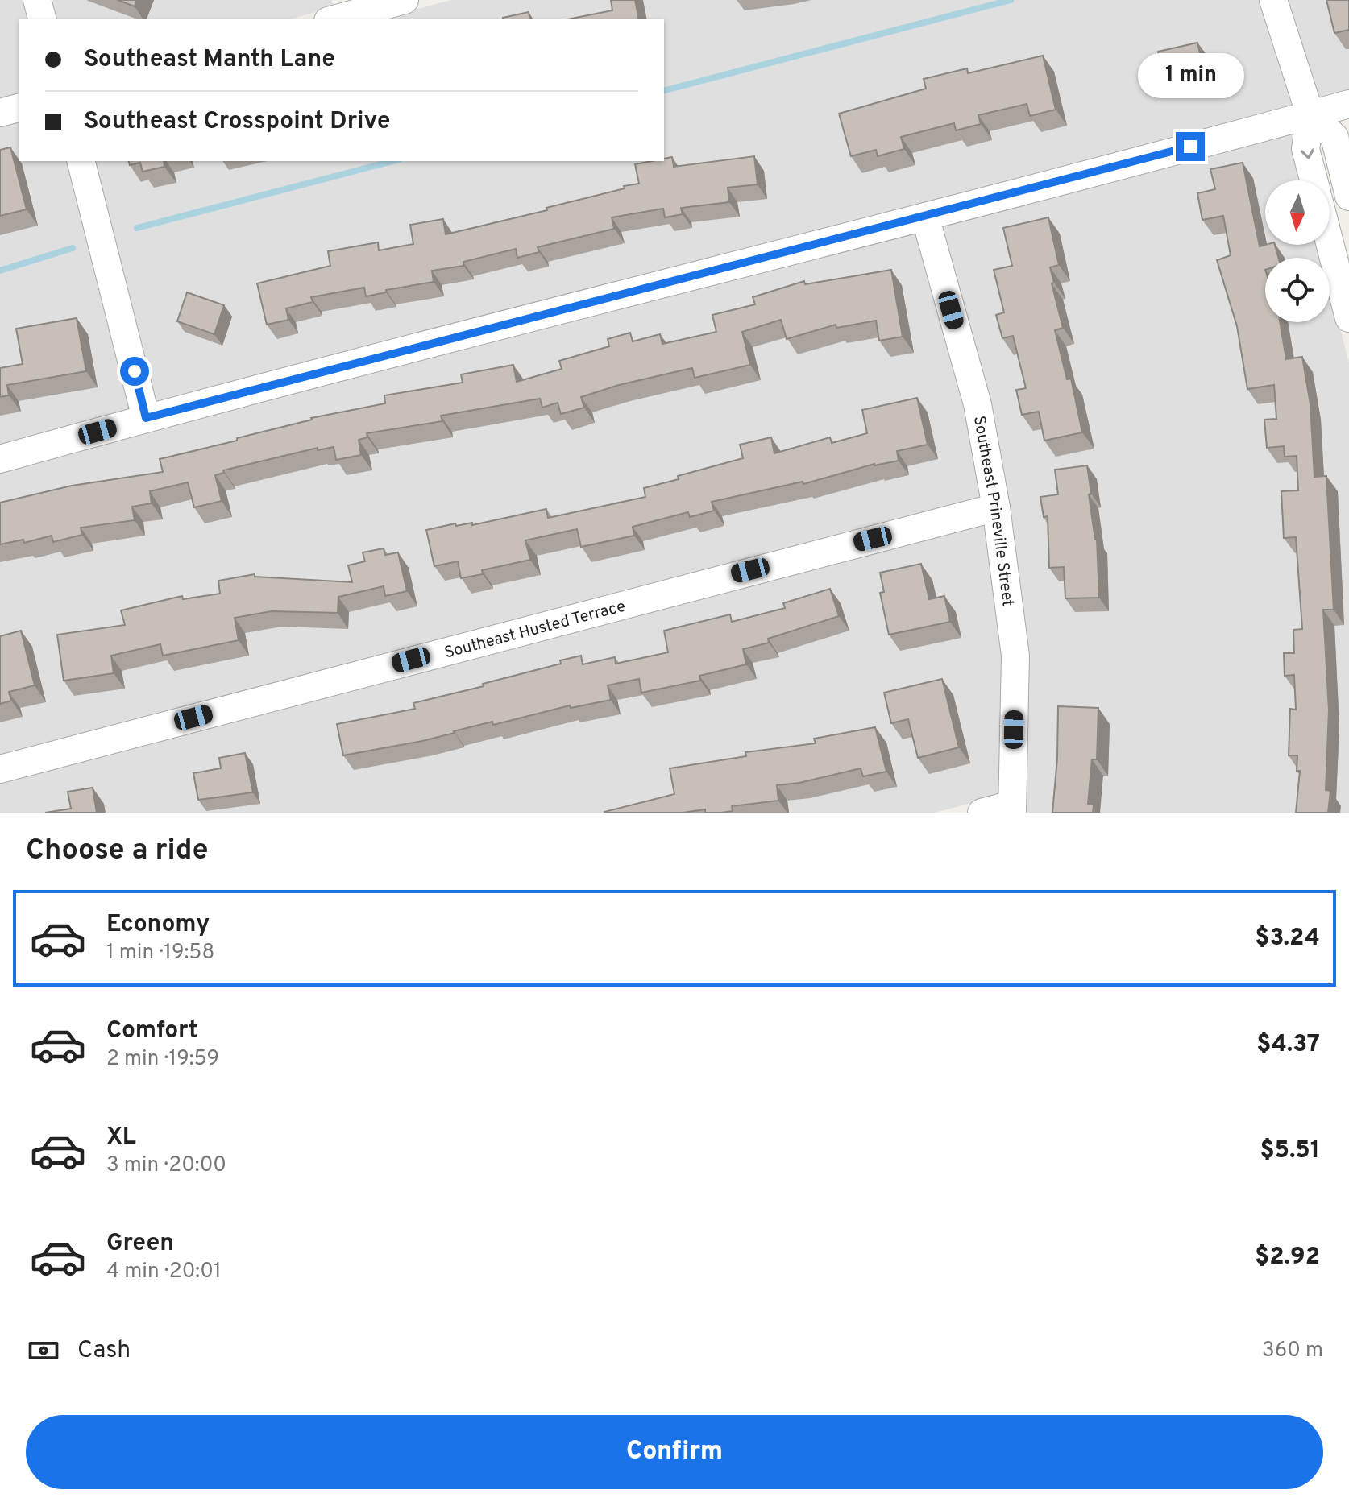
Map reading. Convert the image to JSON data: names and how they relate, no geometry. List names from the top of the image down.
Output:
{
  "streets": {
    "street": ["Southeast Prineville Street", "Southeast Husted Terrace"]
  },
  "crossings": [
    ["Southeast Prineville Street", "Southeast Husted Terrace"]
  ],
  "north": "bottom",
  "page": {
    "banner": ["Southeast Manth Lane", "Southeast Crosspoint Drive"],
    "bubble": "1 min",
    "heading": "Choose a ride",
    "list": [
      {
        "name": "Economy",
        "note": "1 min · 19:58",
        "value": "$3.24"
      },
      {
        "name": "Comfort",
        "note": "2 min · 19:59",
        "value": "$4.37"
      },
      {
        "name": "XL",
        "note": "3 min · 20:00",
        "value": "$5.51"
      },
      {
        "name": "Green",
        "note": "4 min · 20:01",
        "value": "$2.92"
      }
    ],
    "pay": ["Cash", "360 m"],
    "buttons": "Confirm"
  }
}
